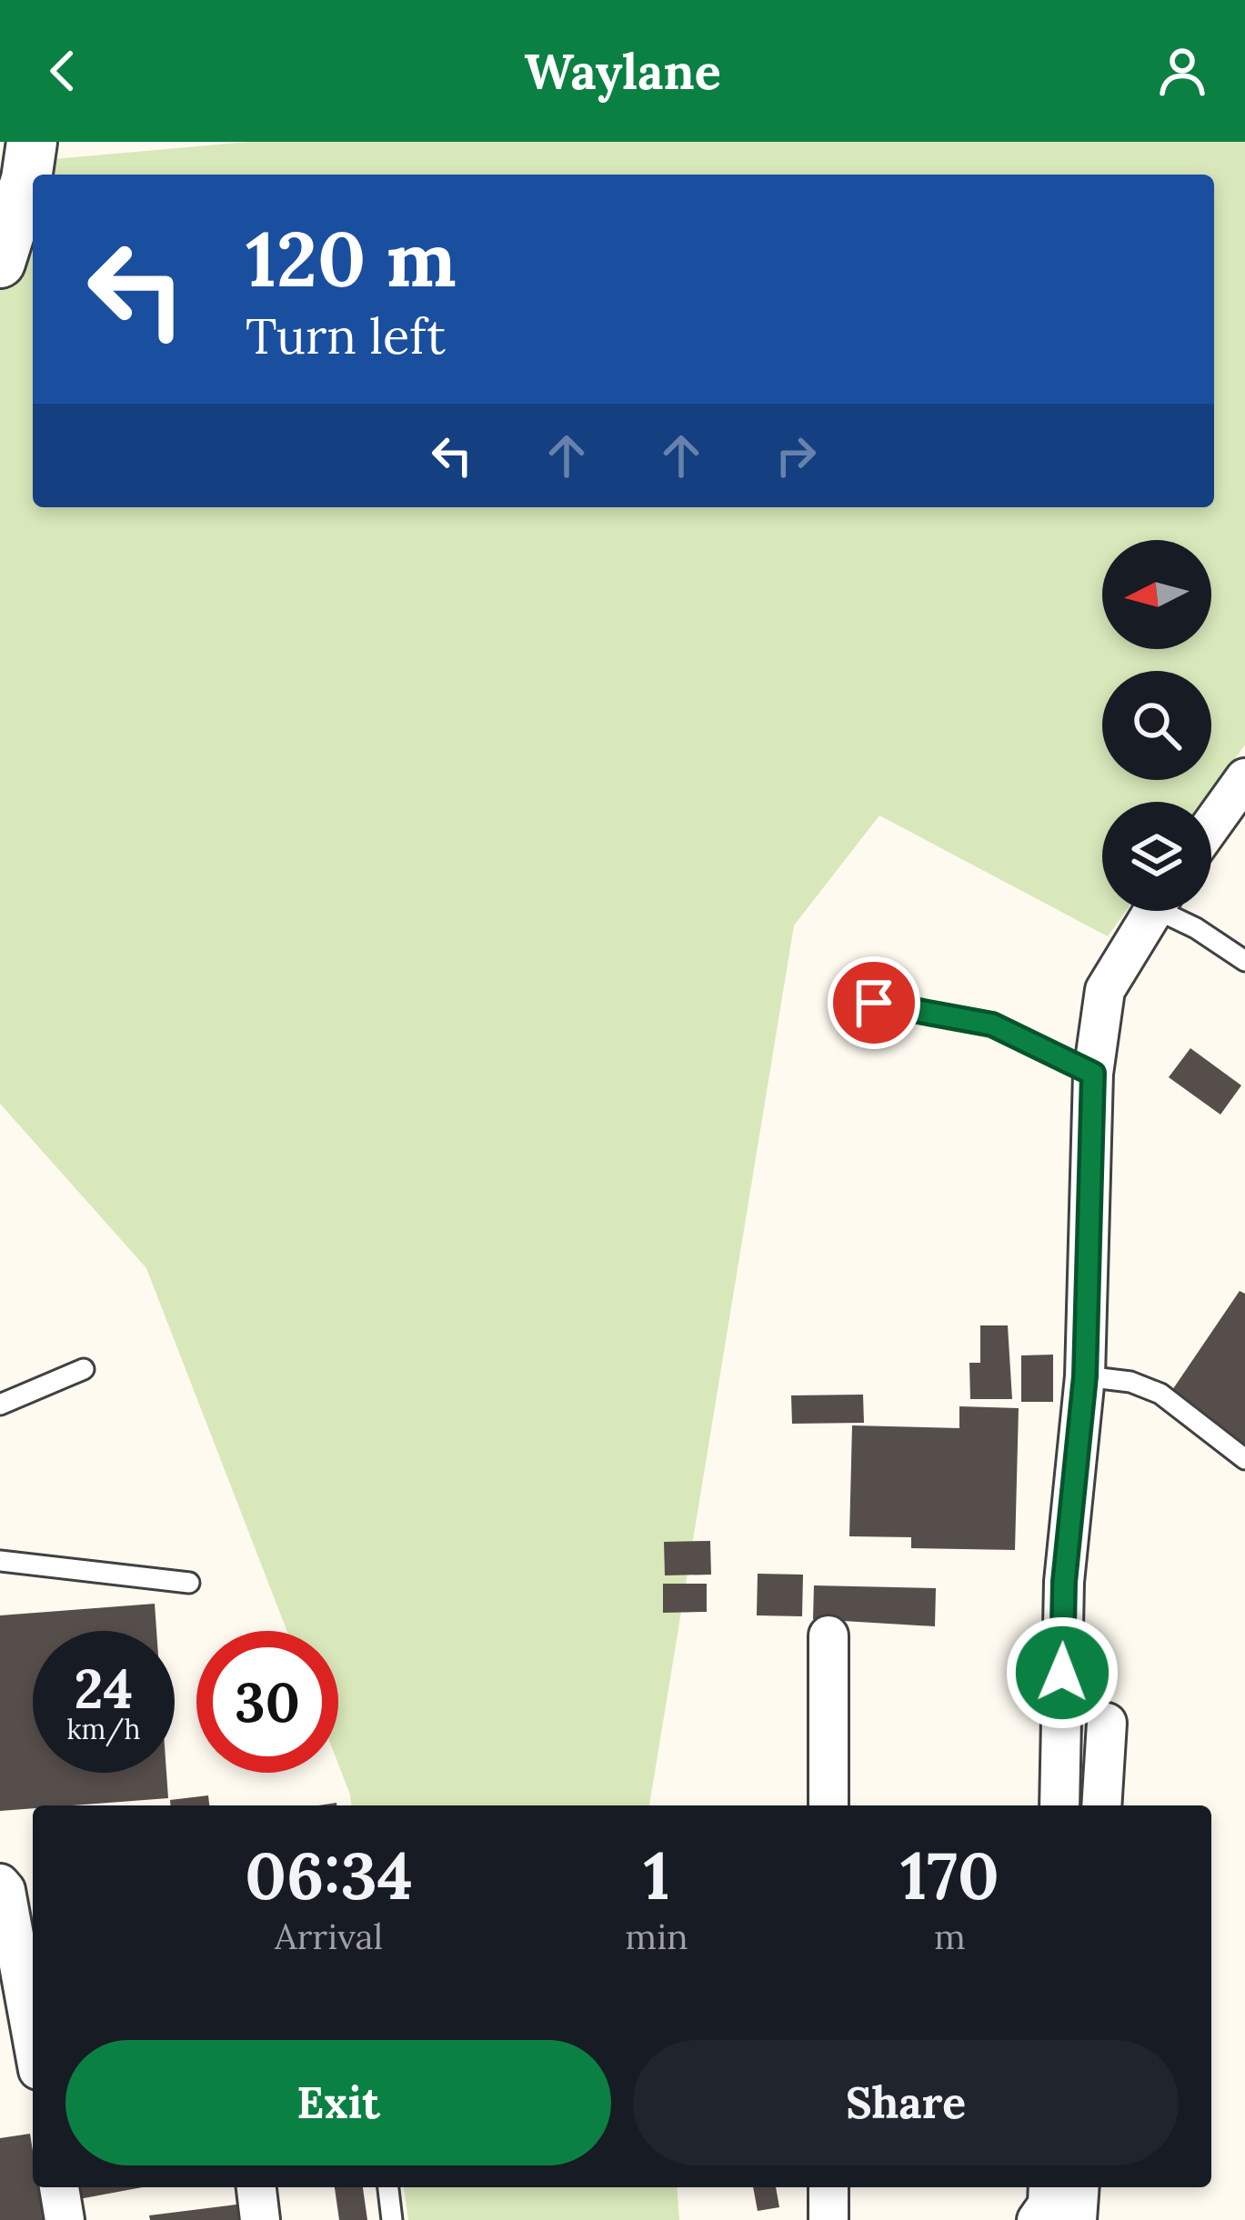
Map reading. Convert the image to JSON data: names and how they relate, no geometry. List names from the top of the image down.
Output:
{
  "north": "left",
  "page": {
    "header": "Waylane",
    "turn": ["120 m", "Turn left"],
    "speed": "24 km/h",
    "limit": "30",
    "eta": [
      "06:34",
      "Arrival",
      "1",
      "min",
      "170",
      "m"
    ],
    "buttons": ["Exit", "Share"]
  }
}
